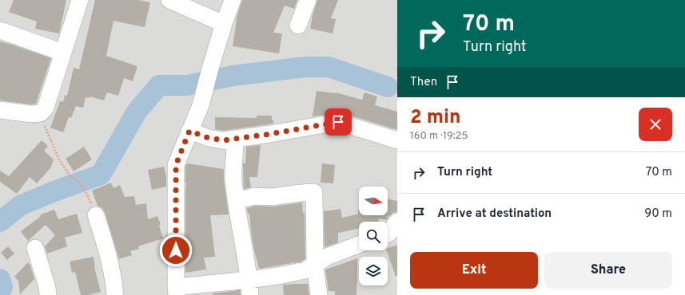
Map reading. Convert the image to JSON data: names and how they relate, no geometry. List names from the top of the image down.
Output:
{
  "north": "right",
  "page": {
    "turn": ["70 m", "Turn right"],
    "then": "Then",
    "heading": ["2 min", "160 m · 19:25"],
    "list": [
      {
        "name": "Turn right",
        "value": "70 m"
      },
      {
        "name": "Arrive at destination",
        "value": "90 m"
      }
    ],
    "buttons": ["Exit", "Share"]
  }
}
